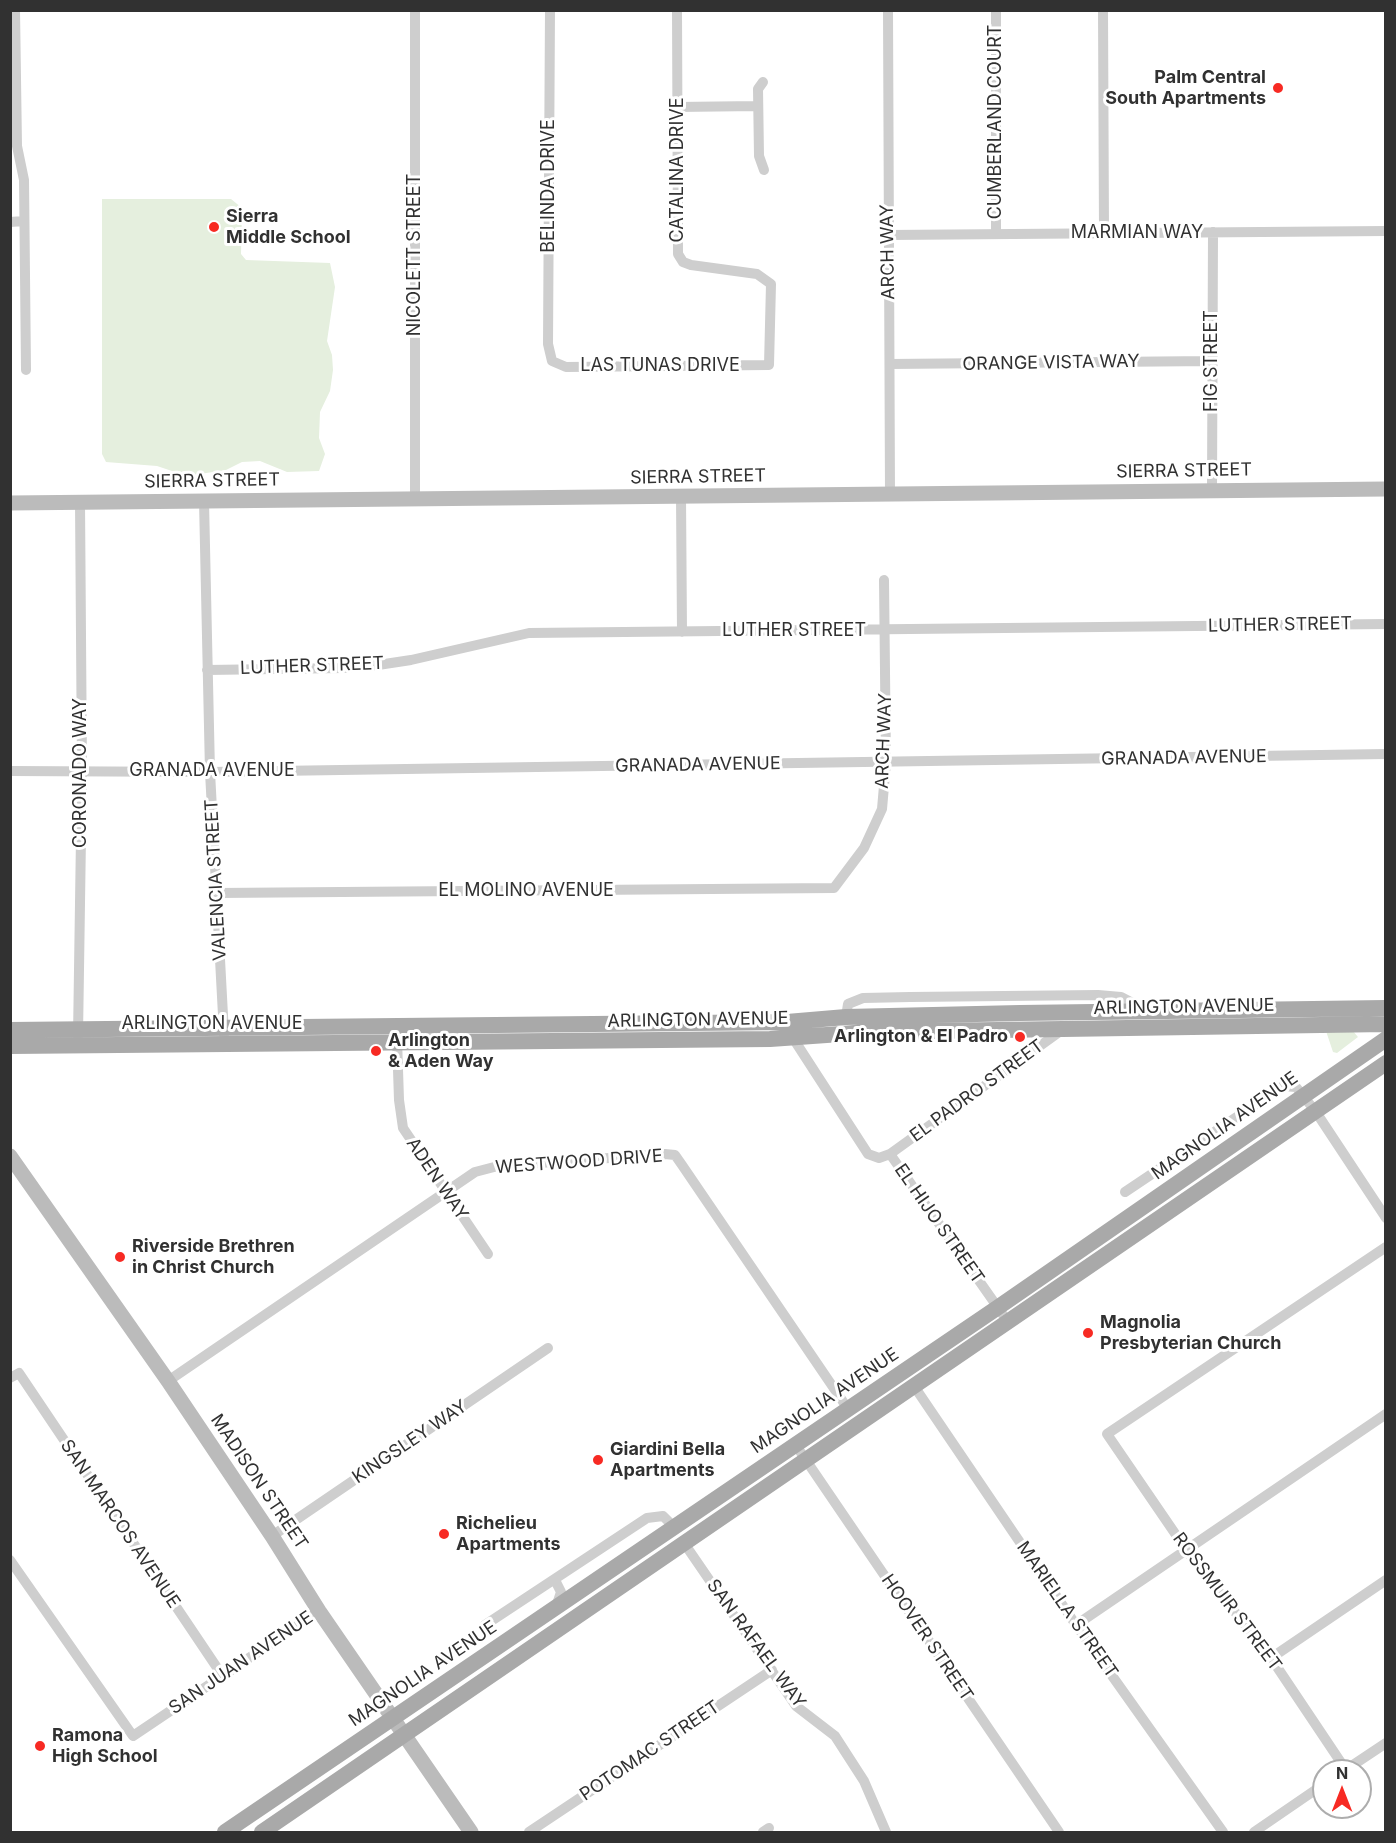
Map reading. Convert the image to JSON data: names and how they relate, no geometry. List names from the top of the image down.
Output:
{
  "streets": {
    "main road": ["ARLINGTON AVENUE", "MAGNOLIA AVENUE"],
    "street": [
      "CUMBERLAND COURT",
      "CATALINA DRIVE",
      "BELINDA DRIVE",
      "MARMIAN WAY",
      "ARCH WAY",
      "NICOLETT STREET",
      "FIG STREET",
      "ORANGE VISTA WAY",
      "LAS TUNAS DRIVE",
      "SIERRA STREET",
      "LUTHER STREET",
      "GRANADA AVENUE",
      "CORONADO WAY",
      "VALENCIA STREET",
      "EL MOLINO AVENUE",
      "EL PADRO STREET",
      "WESTWOOD DRIVE",
      "ADEN WAY",
      "EL HIJO STREET",
      "KINGSLEY WAY",
      "MADISON STREET",
      "SAN MARCOS AVENUE",
      "ROSSMUIR STREET",
      "MARIELLA STREET",
      "HOOVER STREET",
      "SAN RAFAEL WAY",
      "SAN JUAN AVENUE",
      "POTOMAC STREET"
    ]
  },
  "crossings": [
    ["CUMBERLAND COURT", "MARMIAN WAY"],
    ["CATALINA DRIVE", "LAS TUNAS DRIVE"],
    ["BELINDA DRIVE", "LAS TUNAS DRIVE"],
    ["MARMIAN WAY", "ARCH WAY"],
    ["MARMIAN WAY", "FIG STREET"],
    ["ARCH WAY", "ORANGE VISTA WAY"],
    ["ARCH WAY", "SIERRA STREET"],
    ["ARCH WAY", "LUTHER STREET"],
    ["ARCH WAY", "GRANADA AVENUE"],
    ["ARCH WAY", "EL MOLINO AVENUE"],
    ["NICOLETT STREET", "SIERRA STREET"],
    ["FIG STREET", "ORANGE VISTA WAY"],
    ["FIG STREET", "SIERRA STREET"],
    ["SIERRA STREET", "CORONADO WAY"],
    ["SIERRA STREET", "VALENCIA STREET"],
    ["LUTHER STREET", "VALENCIA STREET"],
    ["GRANADA AVENUE", "CORONADO WAY"],
    ["GRANADA AVENUE", "VALENCIA STREET"],
    ["CORONADO WAY", "ARLINGTON AVENUE"],
    ["VALENCIA STREET", "EL MOLINO AVENUE"],
    ["VALENCIA STREET", "ARLINGTON AVENUE"],
    ["ARLINGTON AVENUE", "EL PADRO STREET"],
    ["ARLINGTON AVENUE", "ADEN WAY"],
    ["ARLINGTON AVENUE", "EL HIJO STREET"],
    ["EL PADRO STREET", "EL HIJO STREET"],
    ["MAGNOLIA AVENUE", "WESTWOOD DRIVE"],
    ["MAGNOLIA AVENUE", "EL HIJO STREET"],
    ["MAGNOLIA AVENUE", "MADISON STREET"],
    ["MAGNOLIA AVENUE", "MARIELLA STREET"],
    ["MAGNOLIA AVENUE", "HOOVER STREET"],
    ["MAGNOLIA AVENUE", "SAN RAFAEL WAY"],
    ["WESTWOOD DRIVE", "ADEN WAY"],
    ["WESTWOOD DRIVE", "MADISON STREET"],
    ["KINGSLEY WAY", "MADISON STREET"],
    ["MADISON STREET", "SAN JUAN AVENUE"],
    ["SAN MARCOS AVENUE", "SAN JUAN AVENUE"],
    ["SAN RAFAEL WAY", "POTOMAC STREET"]
  ],
  "places": [
    "Palm Central South Apartments",
    "Sierra Middle School",
    "Arlington & El Padro",
    "Arlington & Aden Way",
    "Riverside Brethren in Christ Church",
    "Magnolia Presbyterian Church",
    "Giardini Bella Apartments",
    "Richelieu Apartments",
    "Ramona High School"
  ],
  "north": "top"
}
